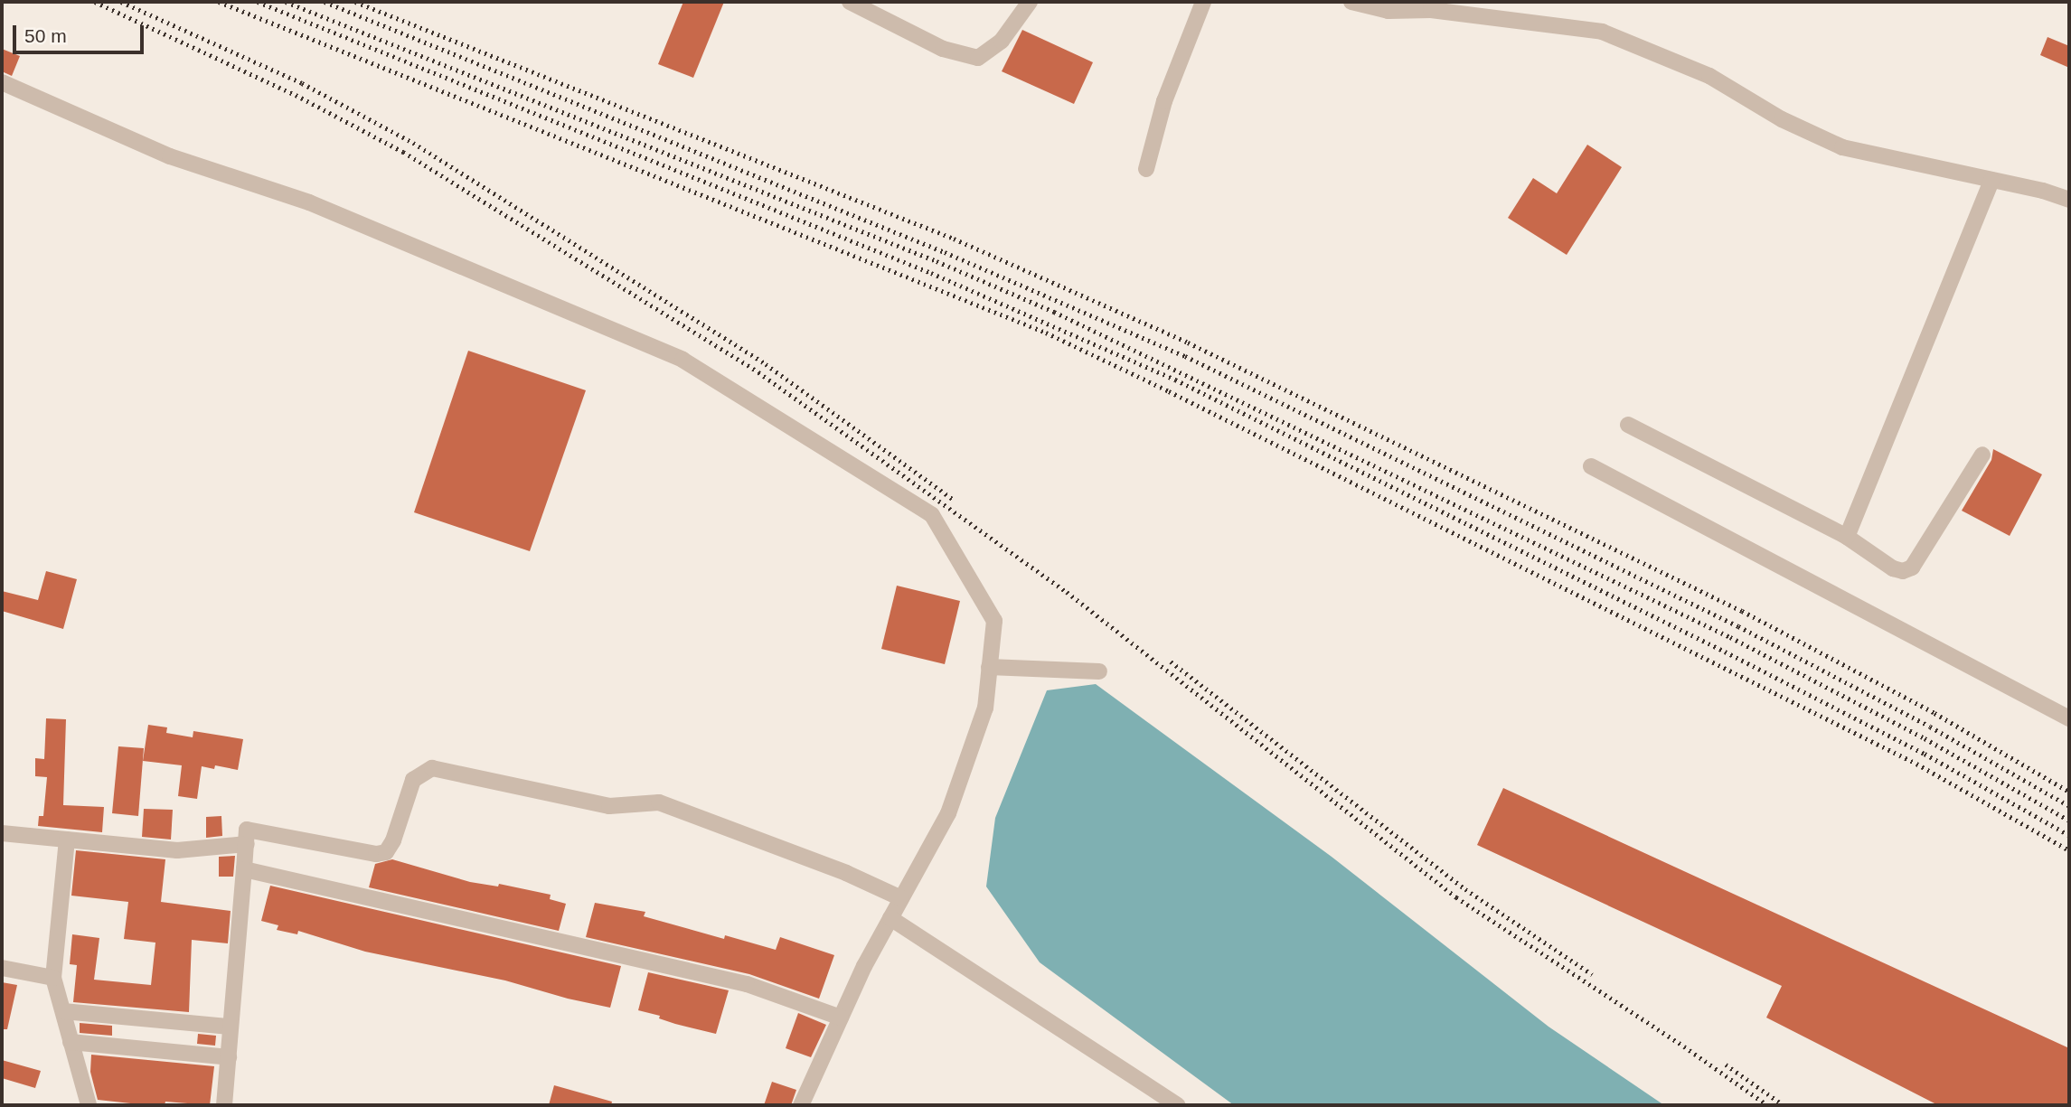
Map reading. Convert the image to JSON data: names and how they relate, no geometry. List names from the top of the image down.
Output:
{
  "scale_bar": "50 m"
}
